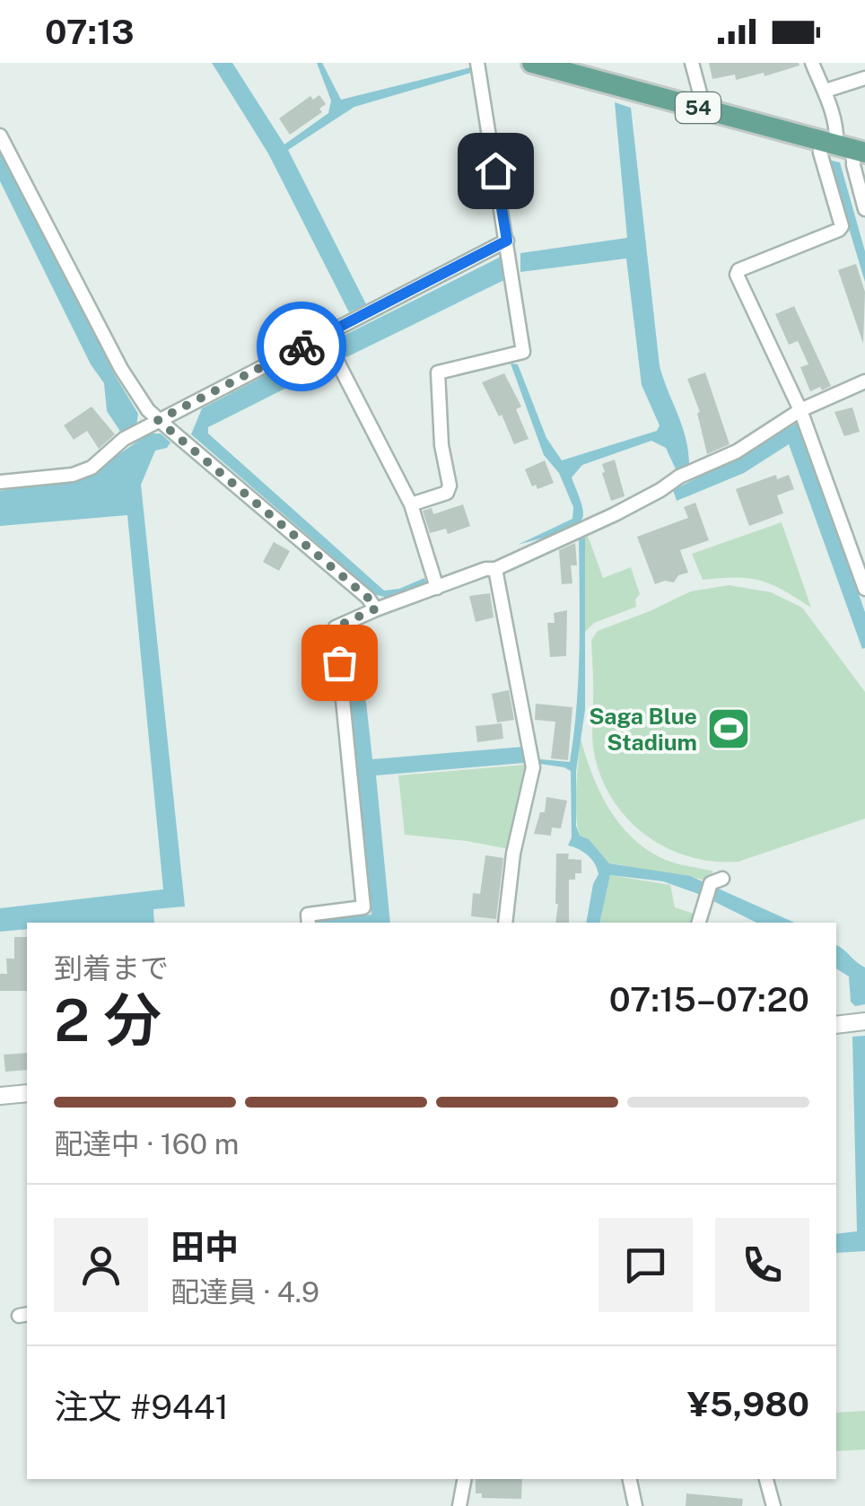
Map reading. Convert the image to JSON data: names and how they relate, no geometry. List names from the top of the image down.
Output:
{
  "streets": {
    "main road": ["54"]
  },
  "places": {
    "sports": ["Saga Blue Stadium"]
  },
  "page": {
    "status": "07:13",
    "heading": ["2 分", "到着まで", "07:15–07:20"],
    "panel": [
      "田中",
      "配達員 · 4.9",
      "注文 #9441",
      "¥5,980"
    ],
    "bar": "配達中 · 160 m"
  }
}
